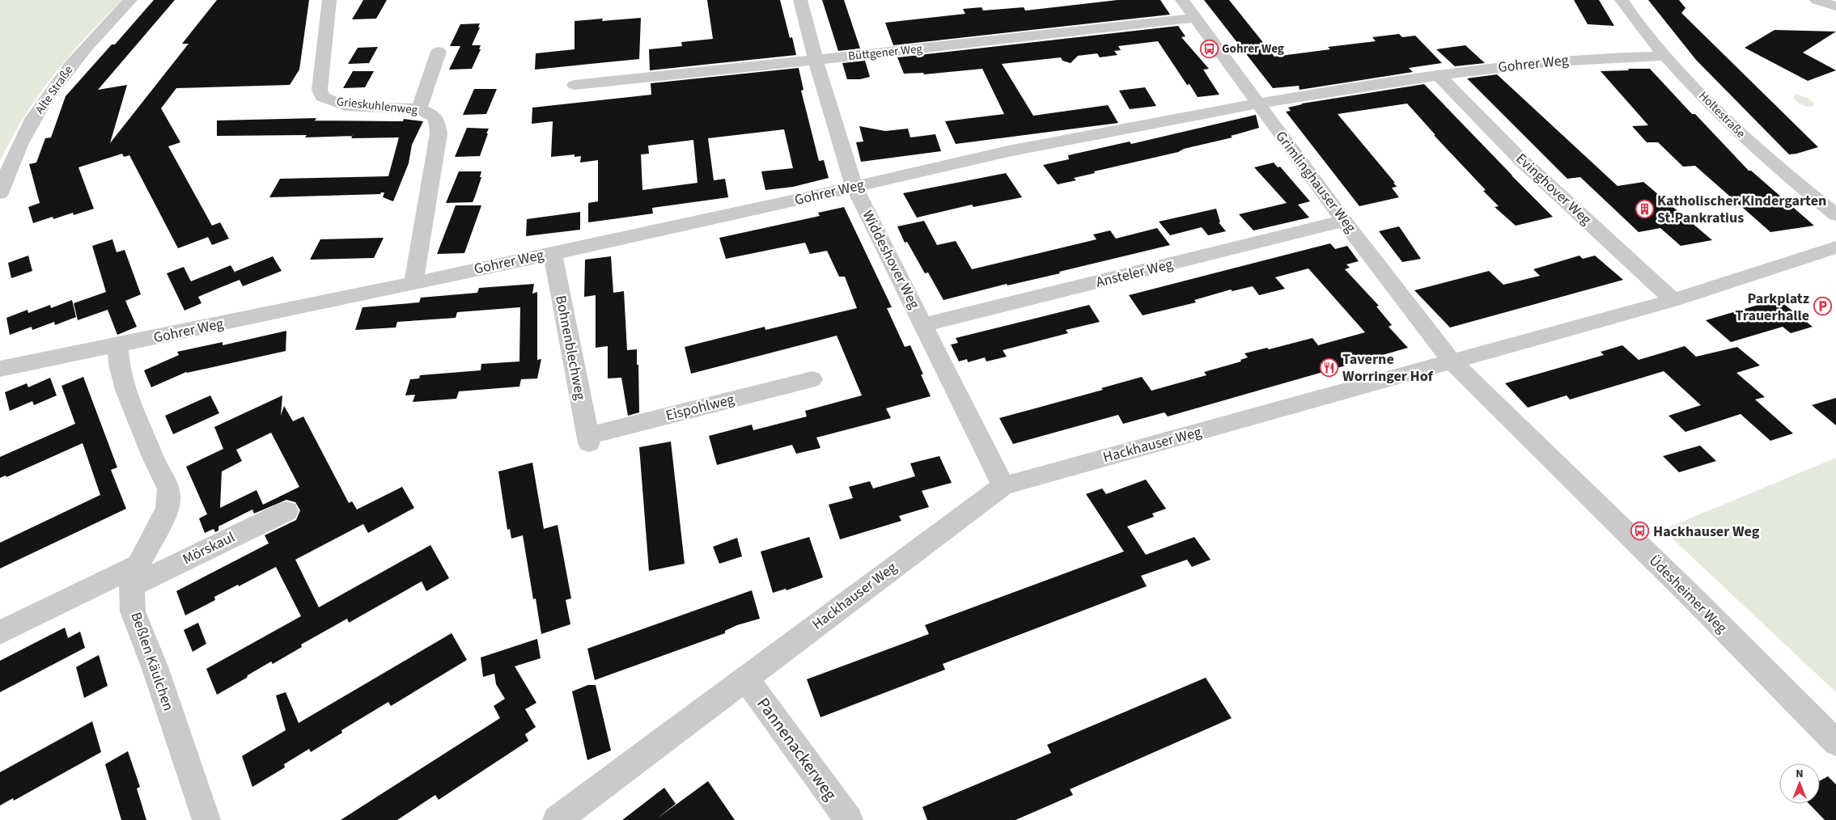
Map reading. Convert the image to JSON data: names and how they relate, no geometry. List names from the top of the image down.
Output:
{
  "streets": {
    "street": [
      "Büttgener Weg",
      "Gohrer Weg",
      "Alte Straße",
      "Grieskuhlenweg",
      "Holtestraße",
      "Grimlinghauser Weg",
      "Evinghover Weg",
      "Widdeshover Weg",
      "Ansteler Weg",
      "Bohnenblechweg",
      "Eispohlweg",
      "Hackhauser Weg",
      "Mörskaul",
      "Üdesheimer Weg",
      "Beßlen Käulchen",
      "Pannenackerweg"
    ]
  },
  "crossings": [
    ["Büttgener Weg", "Grimlinghauser Weg"],
    ["Büttgener Weg", "Widdeshover Weg"],
    ["Gohrer Weg", "Grieskuhlenweg"],
    ["Gohrer Weg", "Holtestraße"],
    ["Gohrer Weg", "Grimlinghauser Weg"],
    ["Gohrer Weg", "Evinghover Weg"],
    ["Gohrer Weg", "Widdeshover Weg"],
    ["Gohrer Weg", "Bohnenblechweg"],
    ["Grimlinghauser Weg", "Ansteler Weg"],
    ["Grimlinghauser Weg", "Hackhauser Weg"],
    ["Grimlinghauser Weg", "Üdesheimer Weg"],
    ["Evinghover Weg", "Hackhauser Weg"],
    ["Widdeshover Weg", "Ansteler Weg"],
    ["Widdeshover Weg", "Hackhauser Weg"],
    ["Bohnenblechweg", "Eispohlweg"],
    ["Hackhauser Weg", "Üdesheimer Weg"],
    ["Hackhauser Weg", "Pannenackerweg"],
    ["Mörskaul", "Beßlen Käulchen"]
  ],
  "places": {
    "bus stop": ["Gohrer Weg", "Hackhauser Weg"],
    "building": ["Katholischer Kindergarten St.Pankratius"],
    "parking": ["Parkplatz Trauerhalle"],
    "restaurant": ["Taverne Worringer Hof"]
  },
  "north": "top"
}
